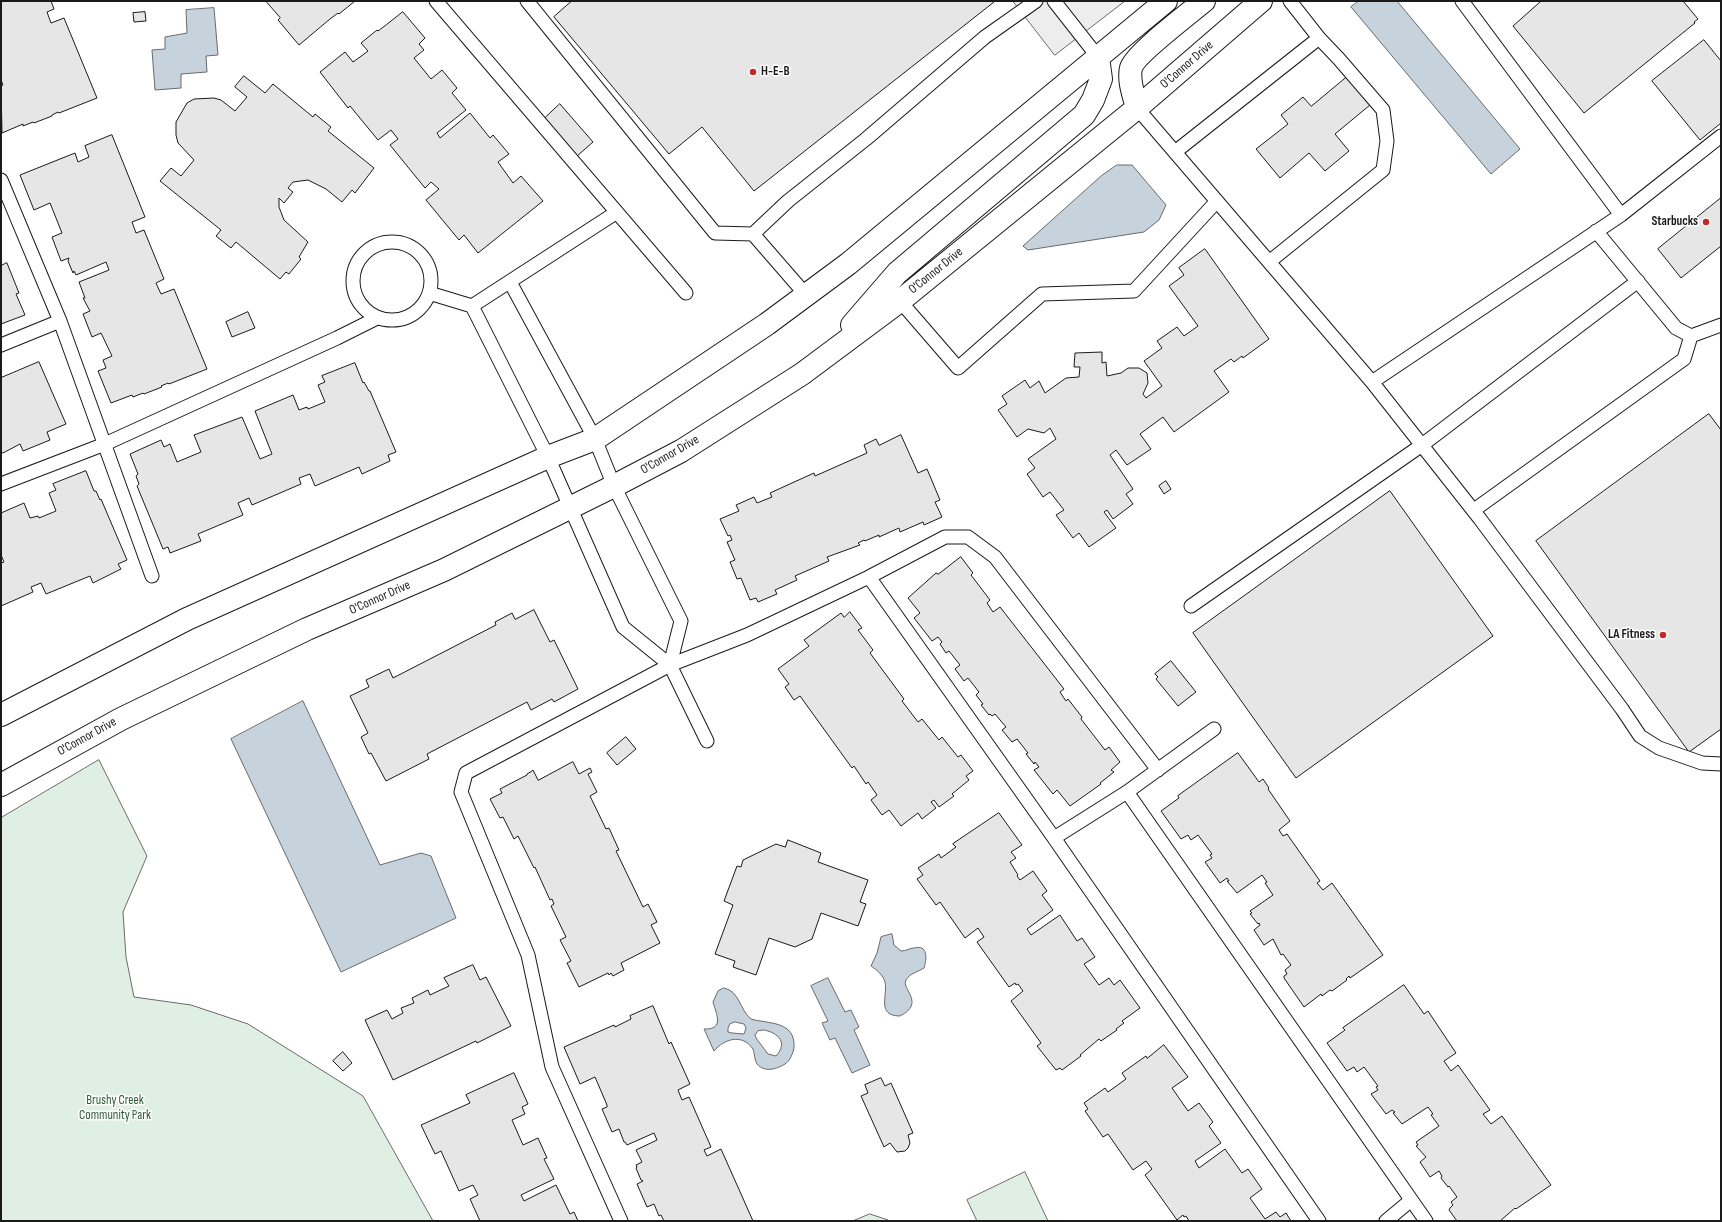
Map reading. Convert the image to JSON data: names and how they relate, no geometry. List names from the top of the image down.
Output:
{
  "streets": {
    "main road": ["O'Connor Drive"]
  },
  "parks": ["Brushy Creek Community Park"],
  "places": ["H-E-B", "Starbucks", "LA Fitness"]
}
